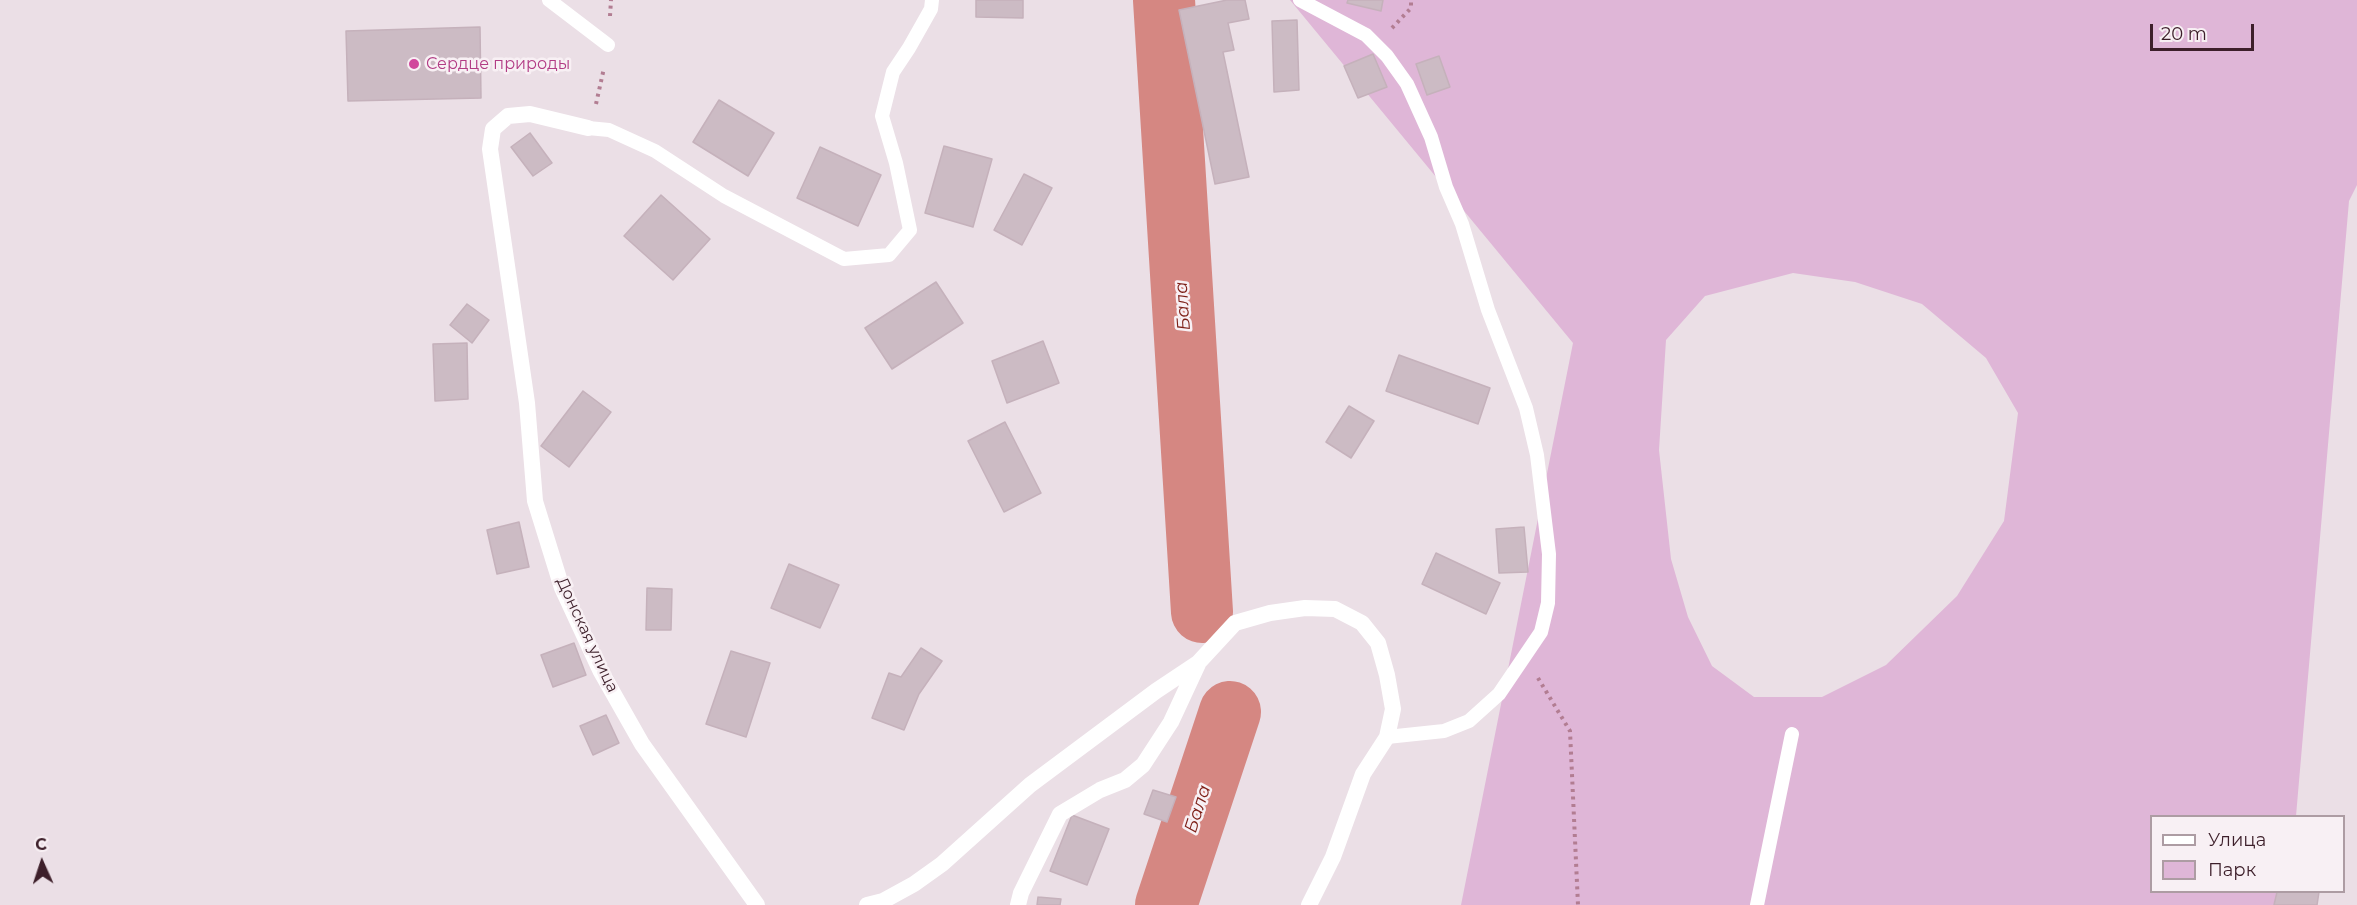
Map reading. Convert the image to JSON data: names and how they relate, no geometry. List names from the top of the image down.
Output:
{
  "streets": {
    "street": ["Донская улица"]
  },
  "water": ["Бала"],
  "places": ["Сердце природы"],
  "legend": ["Улица", "Парк"],
  "scale_bar": "20 m",
  "north": "top"
}
